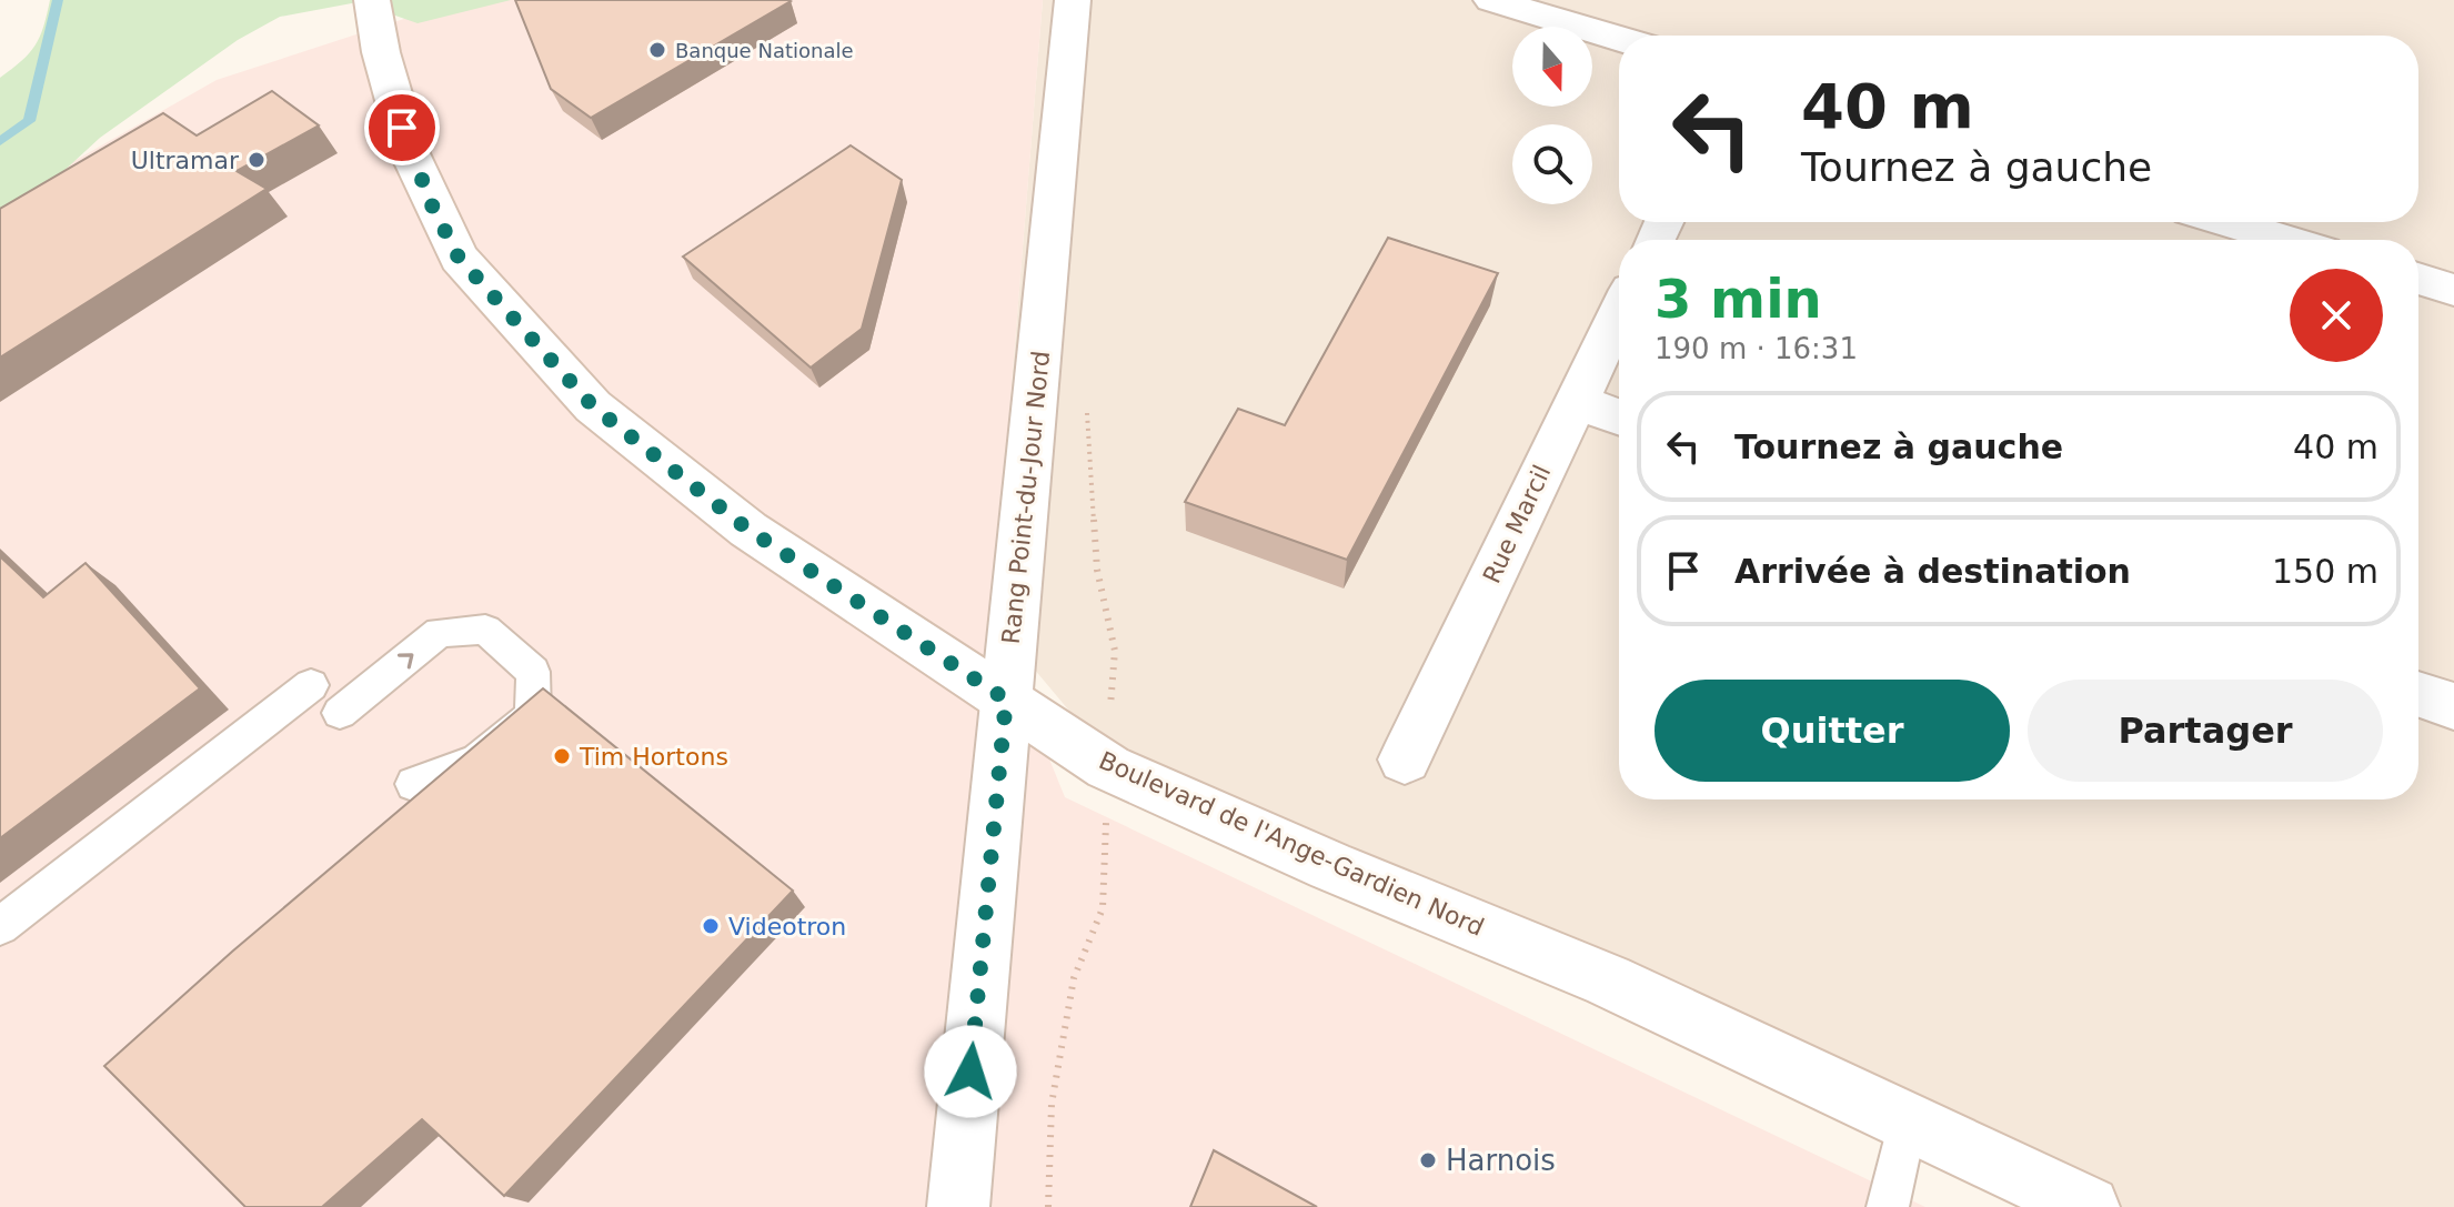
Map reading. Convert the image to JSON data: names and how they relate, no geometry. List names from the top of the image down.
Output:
{
  "streets": {
    "street": ["Rang Point-du-Jour Nord", "Rue Marcil", "Boulevard de l'Ange-Gardien Nord"]
  },
  "crossings": [
    ["Rang Point-du-Jour Nord", "Boulevard de l'Ange-Gardien Nord"]
  ],
  "places": [
    "Banque Nationale",
    "Ultramar",
    "Tim Hortons",
    "Videotron",
    "Harnois"
  ],
  "north": "bottom",
  "page": {
    "turn": ["40 m", "Tournez à gauche"],
    "heading": ["3 min", "190 m · 16:31"],
    "list": [
      {
        "name": "Tournez à gauche",
        "value": "40 m"
      },
      {
        "name": "Arrivée à destination",
        "value": "150 m"
      }
    ],
    "buttons": ["Quitter", "Partager"]
  }
}
